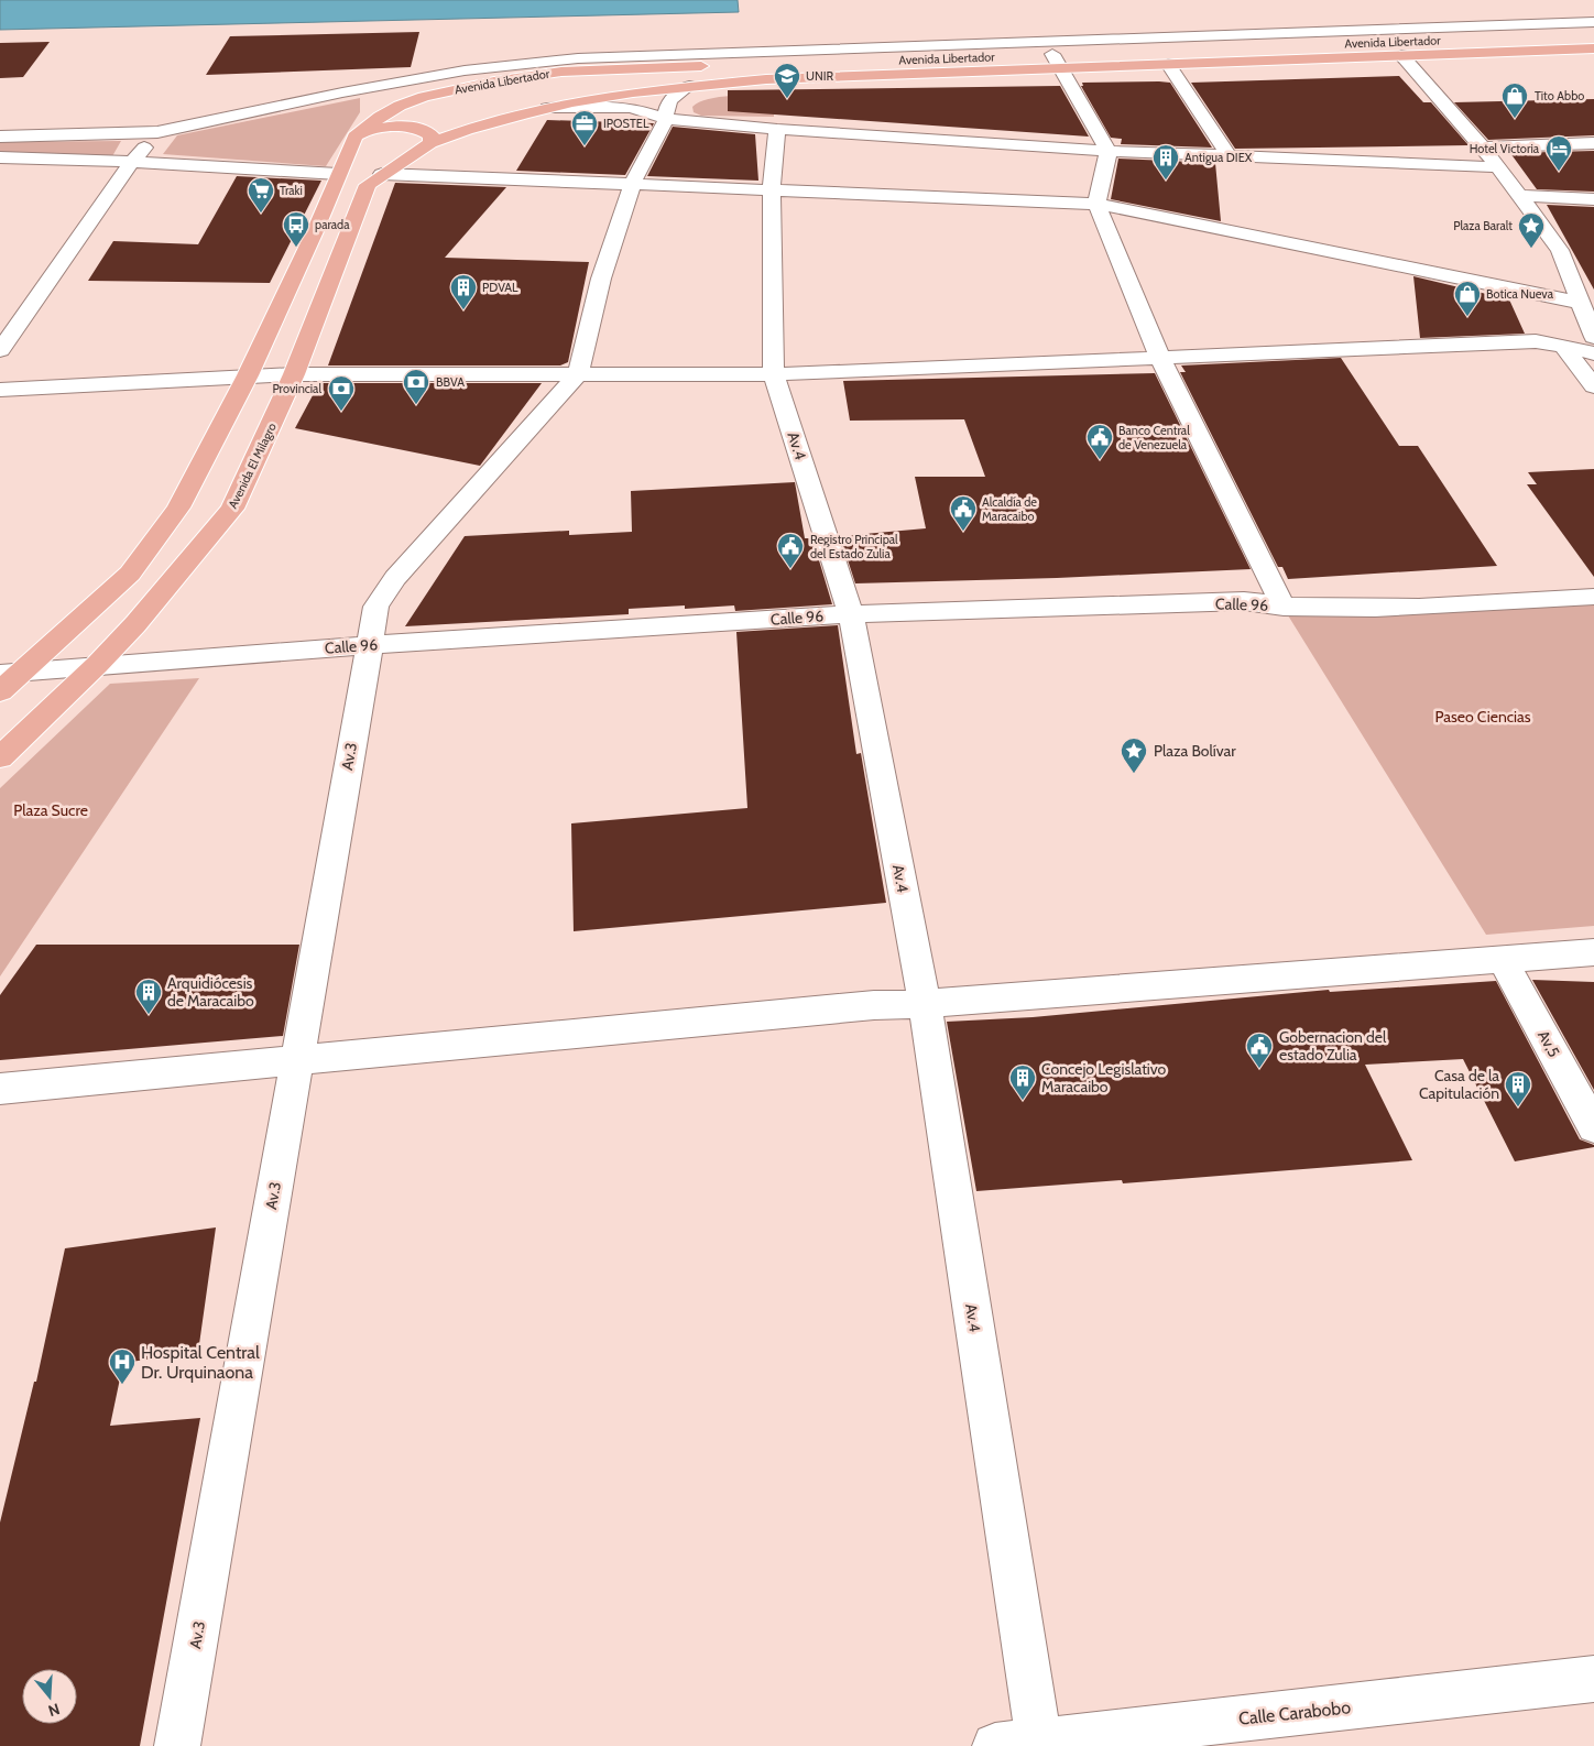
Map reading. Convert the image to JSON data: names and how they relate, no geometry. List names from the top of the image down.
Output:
{
  "streets": {
    "main road": ["Avenida Libertador", "Avenida El Milagro"],
    "street": [
      "Av.4",
      "Calle 96",
      "Av.3",
      "Av,5",
      "Calle Carabobo"
    ]
  },
  "crossings": [
    ["Avenida Libertador", "Avenida El Milagro"],
    ["Av.4", "Calle 96"],
    ["Av.4", "Calle Carabobo"],
    ["Avenida El Milagro", "Calle 96"],
    ["Calle 96", "Av.3"]
  ],
  "parks": ["Paseo Ciencias", "Plaza Sucre"],
  "places": {
    "school or university": ["UNIR"],
    "shop": ["Tito Abbo", "Botica Nueva"],
    "office": ["IPOSTEL"],
    "hotel": ["Hotel Victoria"],
    "building": [
      "Antigua DIEX",
      "PDVAL",
      "Arquidiócesis de Maracaibo",
      "Concejo Legislativo Maracaibo",
      "Casa de la Capitulación"
    ],
    "supermarket": ["Traki"],
    "bus stop": ["parada"],
    "place": ["Plaza Baralt", "Plaza Bolívar"],
    "bank": ["BBVA", "Provincial"],
    "public building": [
      "Banco Central de Venezuela",
      "Alcaldía de Maracaibo",
      "Registro Principal del Estado Zulia",
      "Gobernacion del estado Zulia"
    ],
    "hospital": ["Hospital Central Dr. Urquinaona"]
  },
  "north": "bottom"
}
